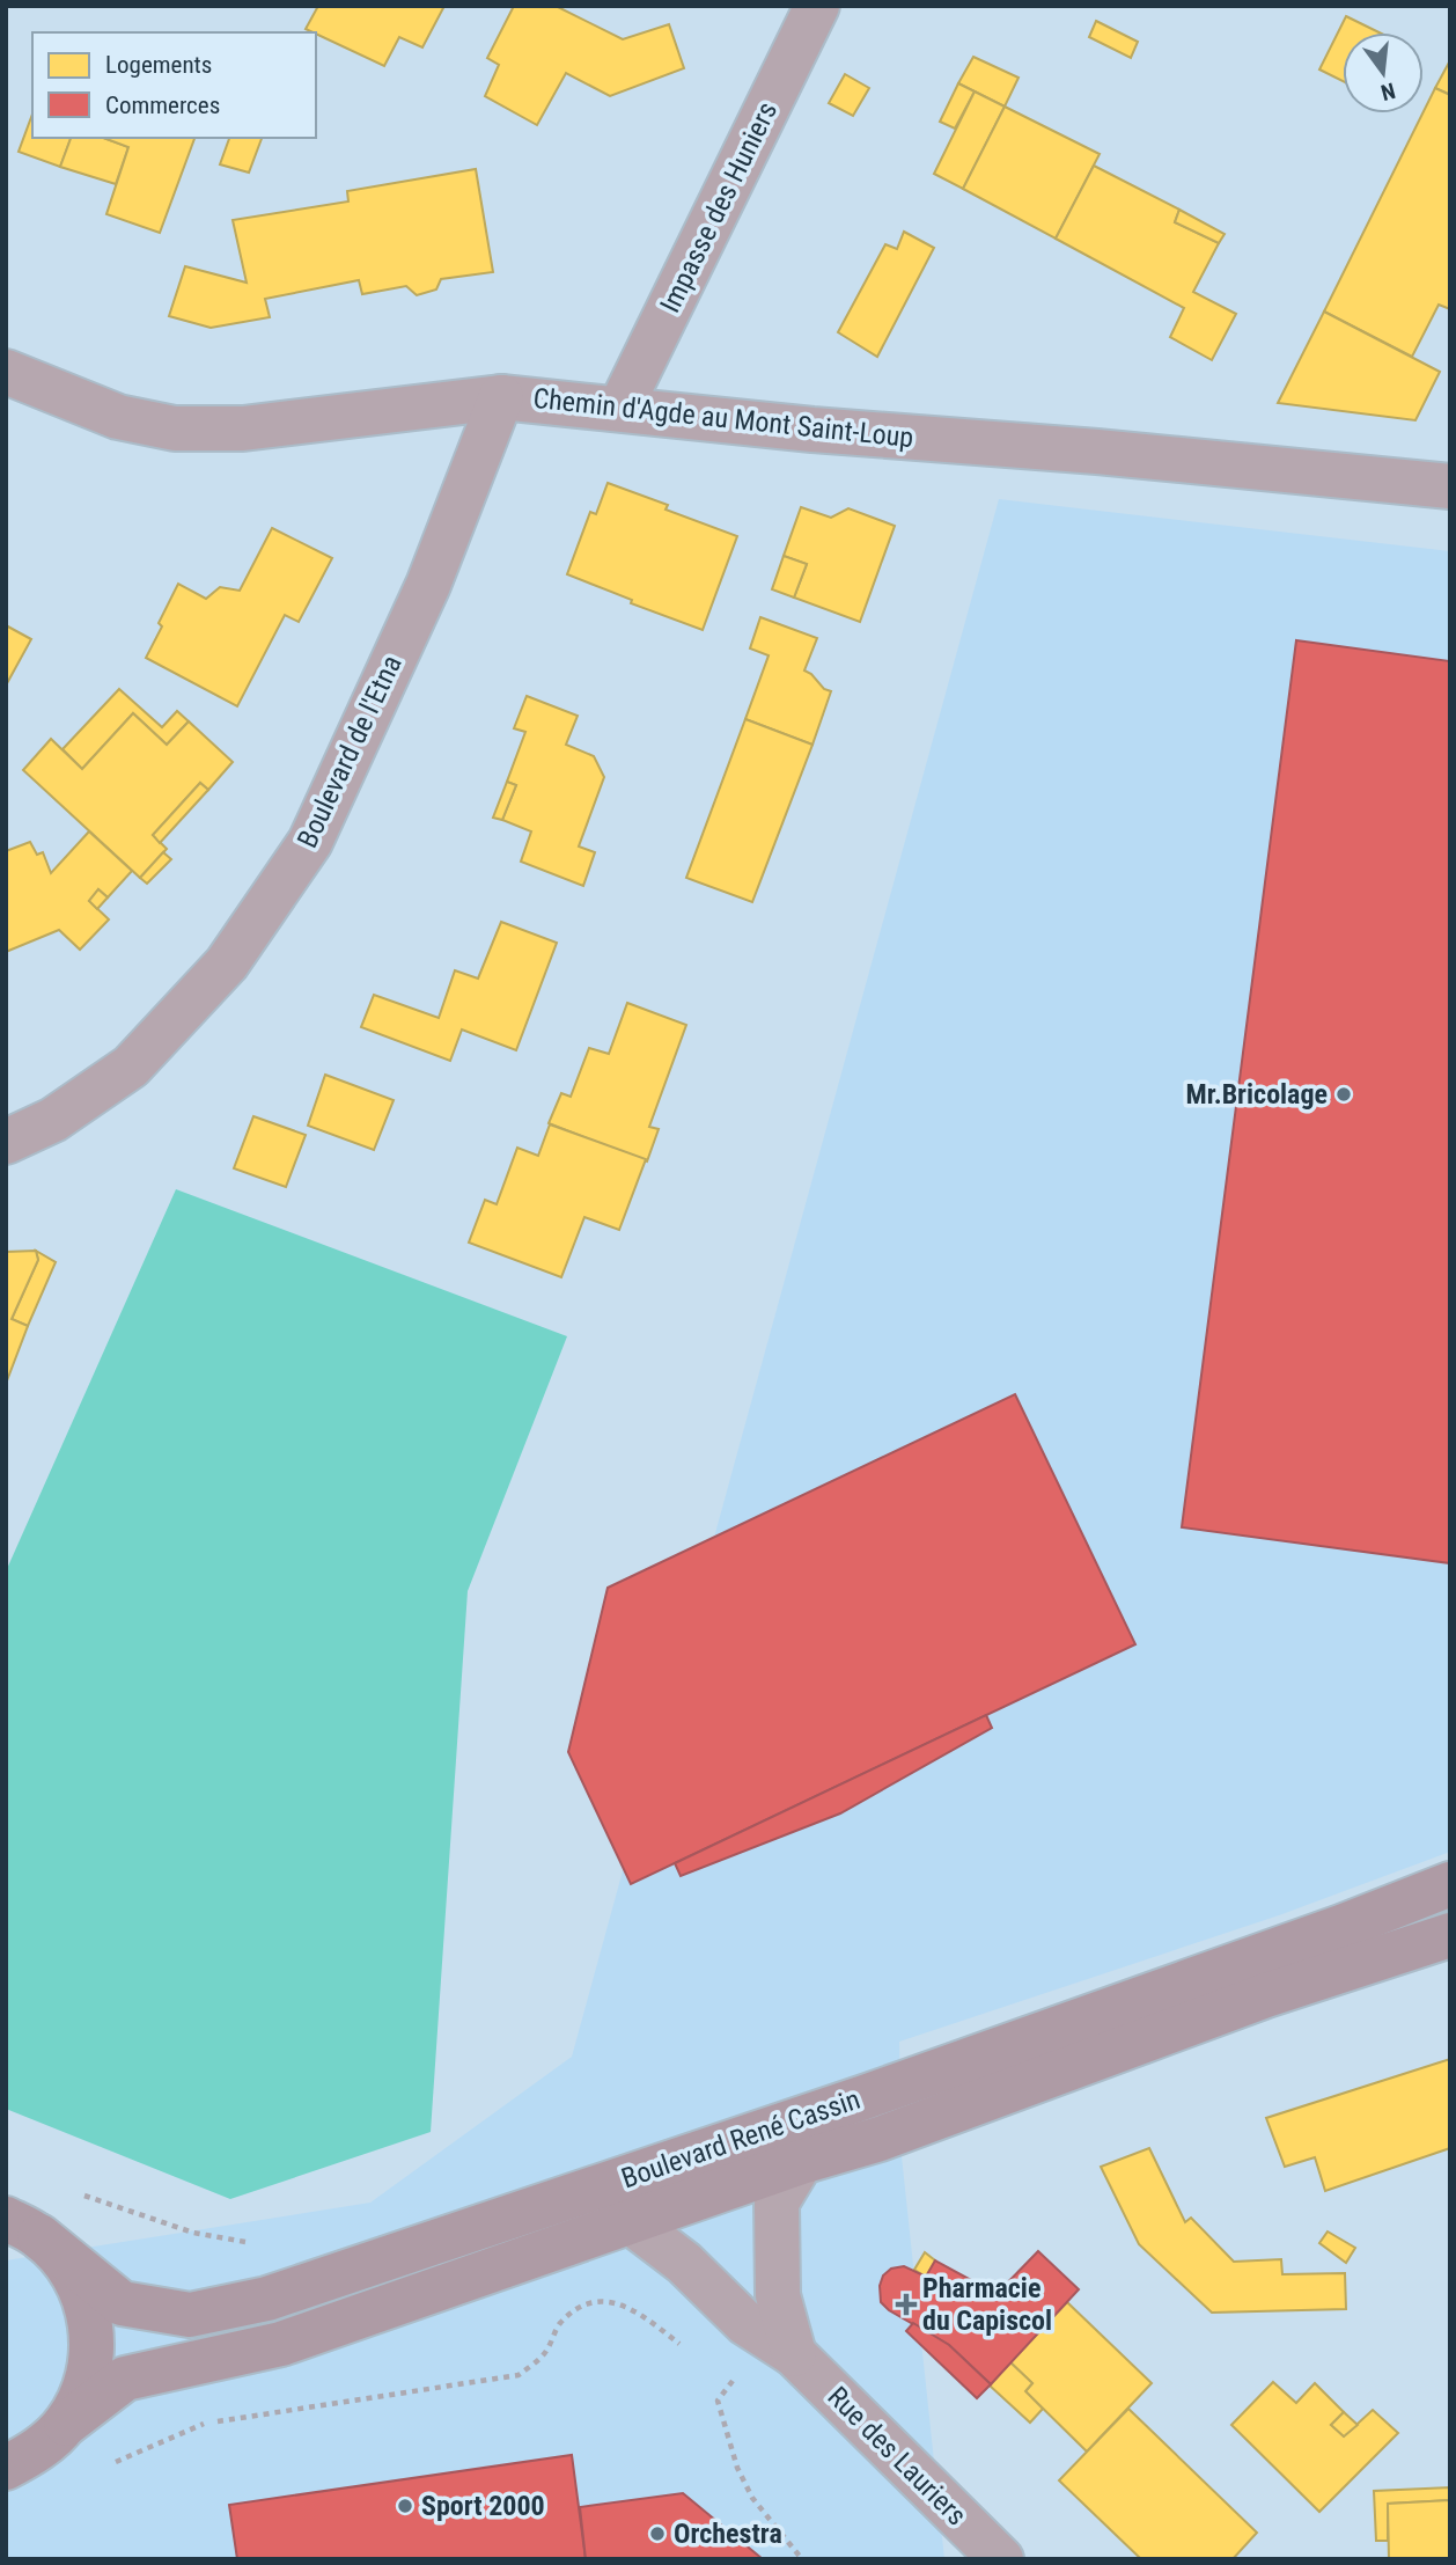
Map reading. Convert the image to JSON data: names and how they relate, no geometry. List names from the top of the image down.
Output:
{
  "streets": {
    "street": [
      "Impasse des Huniers",
      "Chemin d'Agde au Mont Saint-Loup",
      "Boulevard de l'Etna",
      "Boulevard René Cassin",
      "Rue des Lauriers"
    ]
  },
  "crossings": [
    ["Impasse des Huniers", "Chemin d'Agde au Mont Saint-Loup"],
    ["Chemin d'Agde au Mont Saint-Loup", "Boulevard de l'Etna"],
    ["Boulevard René Cassin", "Rue des Lauriers"]
  ],
  "places": {
    "other": ["Mr.Bricolage", "Sport 2000", "Orchestra"],
    "health": ["Pharmacie du Capiscol"]
  },
  "legend": ["Logements", "Commerces"],
  "north": "bottom"
}
